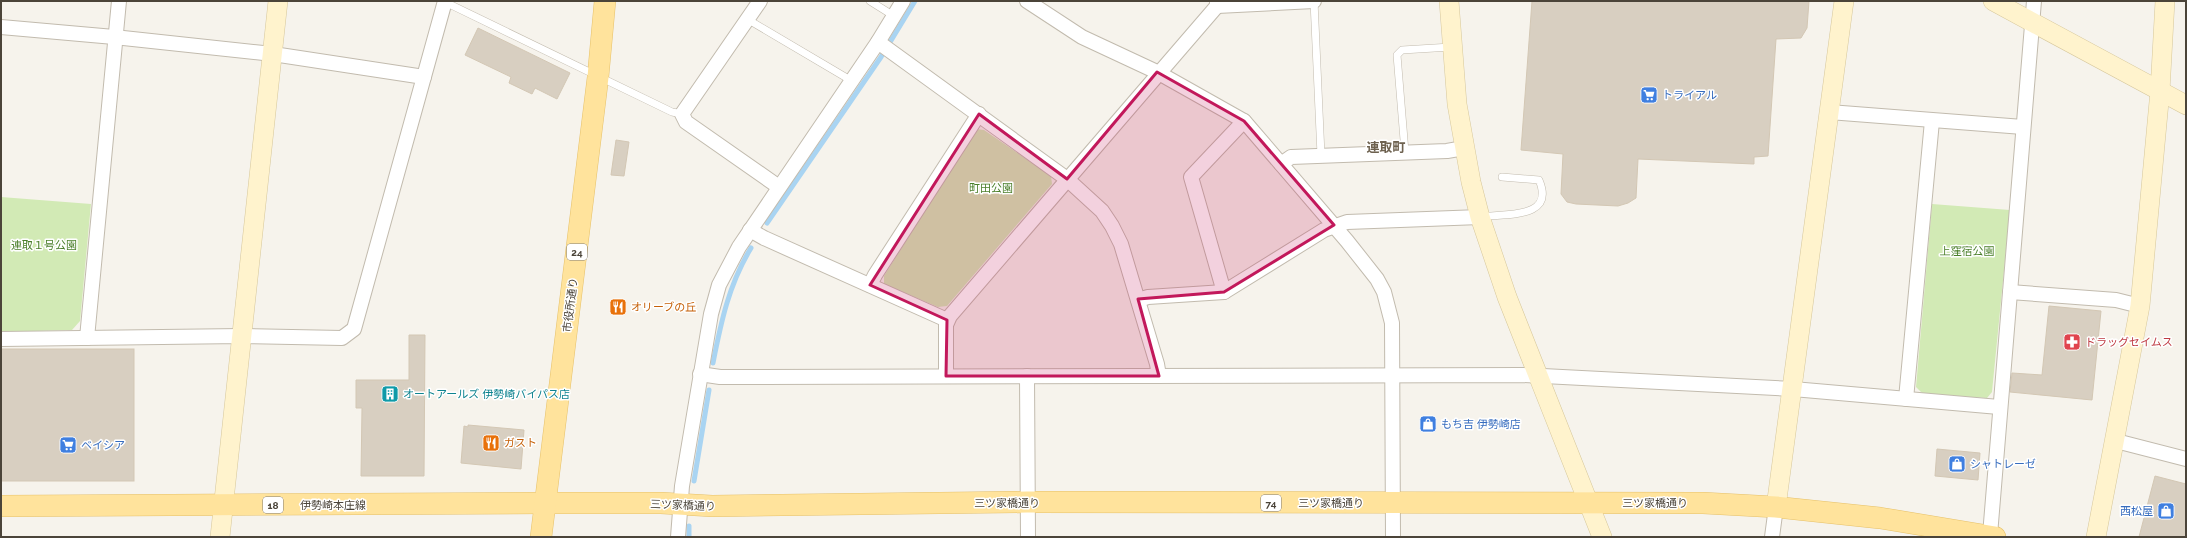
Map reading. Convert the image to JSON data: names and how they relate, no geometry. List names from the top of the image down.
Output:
{
  "streets": {
    "main road": [
      "24",
      "市役所通り",
      "三ツ家橋通り",
      "74",
      "18",
      "伊勢崎本庄線"
    ]
  },
  "crossings": [
    ["市役所通り", "三ツ家橋通り"],
    ["市役所通り", "伊勢崎本庄線"],
    ["三ツ家橋通り", "伊勢崎本庄線"]
  ],
  "districts": ["連取町"],
  "parks": ["町田公園", "連取１号公園", "上窪宿公園"],
  "places": {
    "supermarket": ["トライアル", "ベイシア"],
    "restaurant": ["オリーブの丘", "ガスト"],
    "pharmacy": ["ドラッグセイムス"],
    "building": ["オートアールズ 伊勢崎バイパス店"],
    "shop": ["もち吉 伊勢崎店", "シャトレーゼ", "西松屋"]
  }
}
